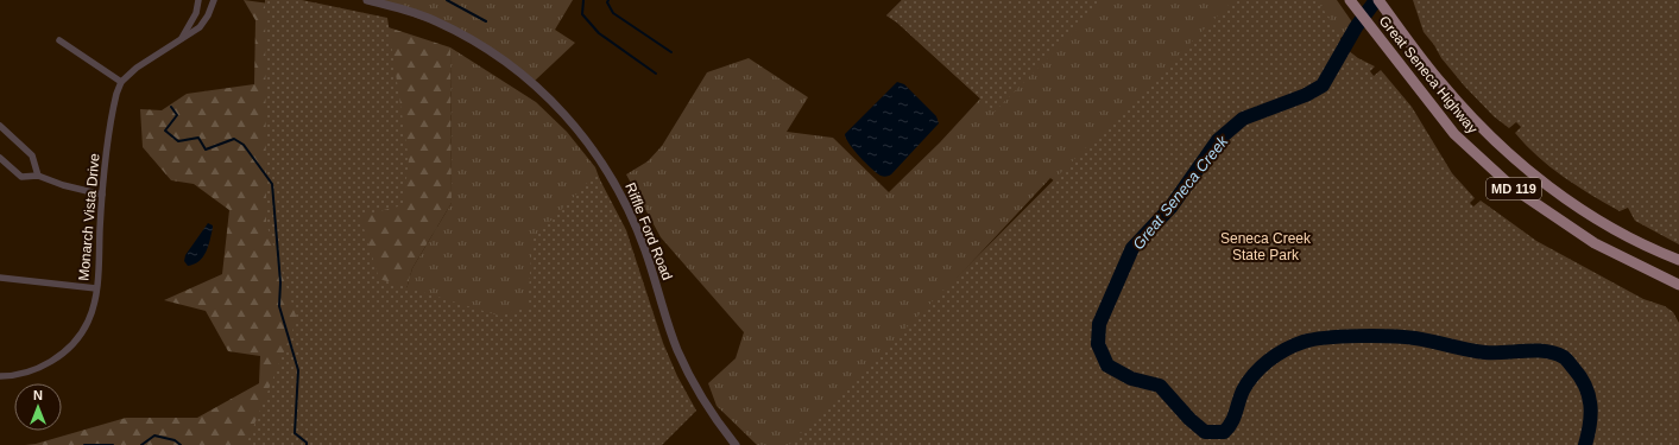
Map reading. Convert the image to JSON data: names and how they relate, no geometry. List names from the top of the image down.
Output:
{
  "streets": {
    "main road": ["Great Seneca Highway", "MD 119"],
    "street": ["Monarch Vista Drive", "Riffle Ford Road"]
  },
  "water": ["Great Seneca Creek"],
  "parks": ["Seneca Creek State Park"],
  "north": "top"
}
